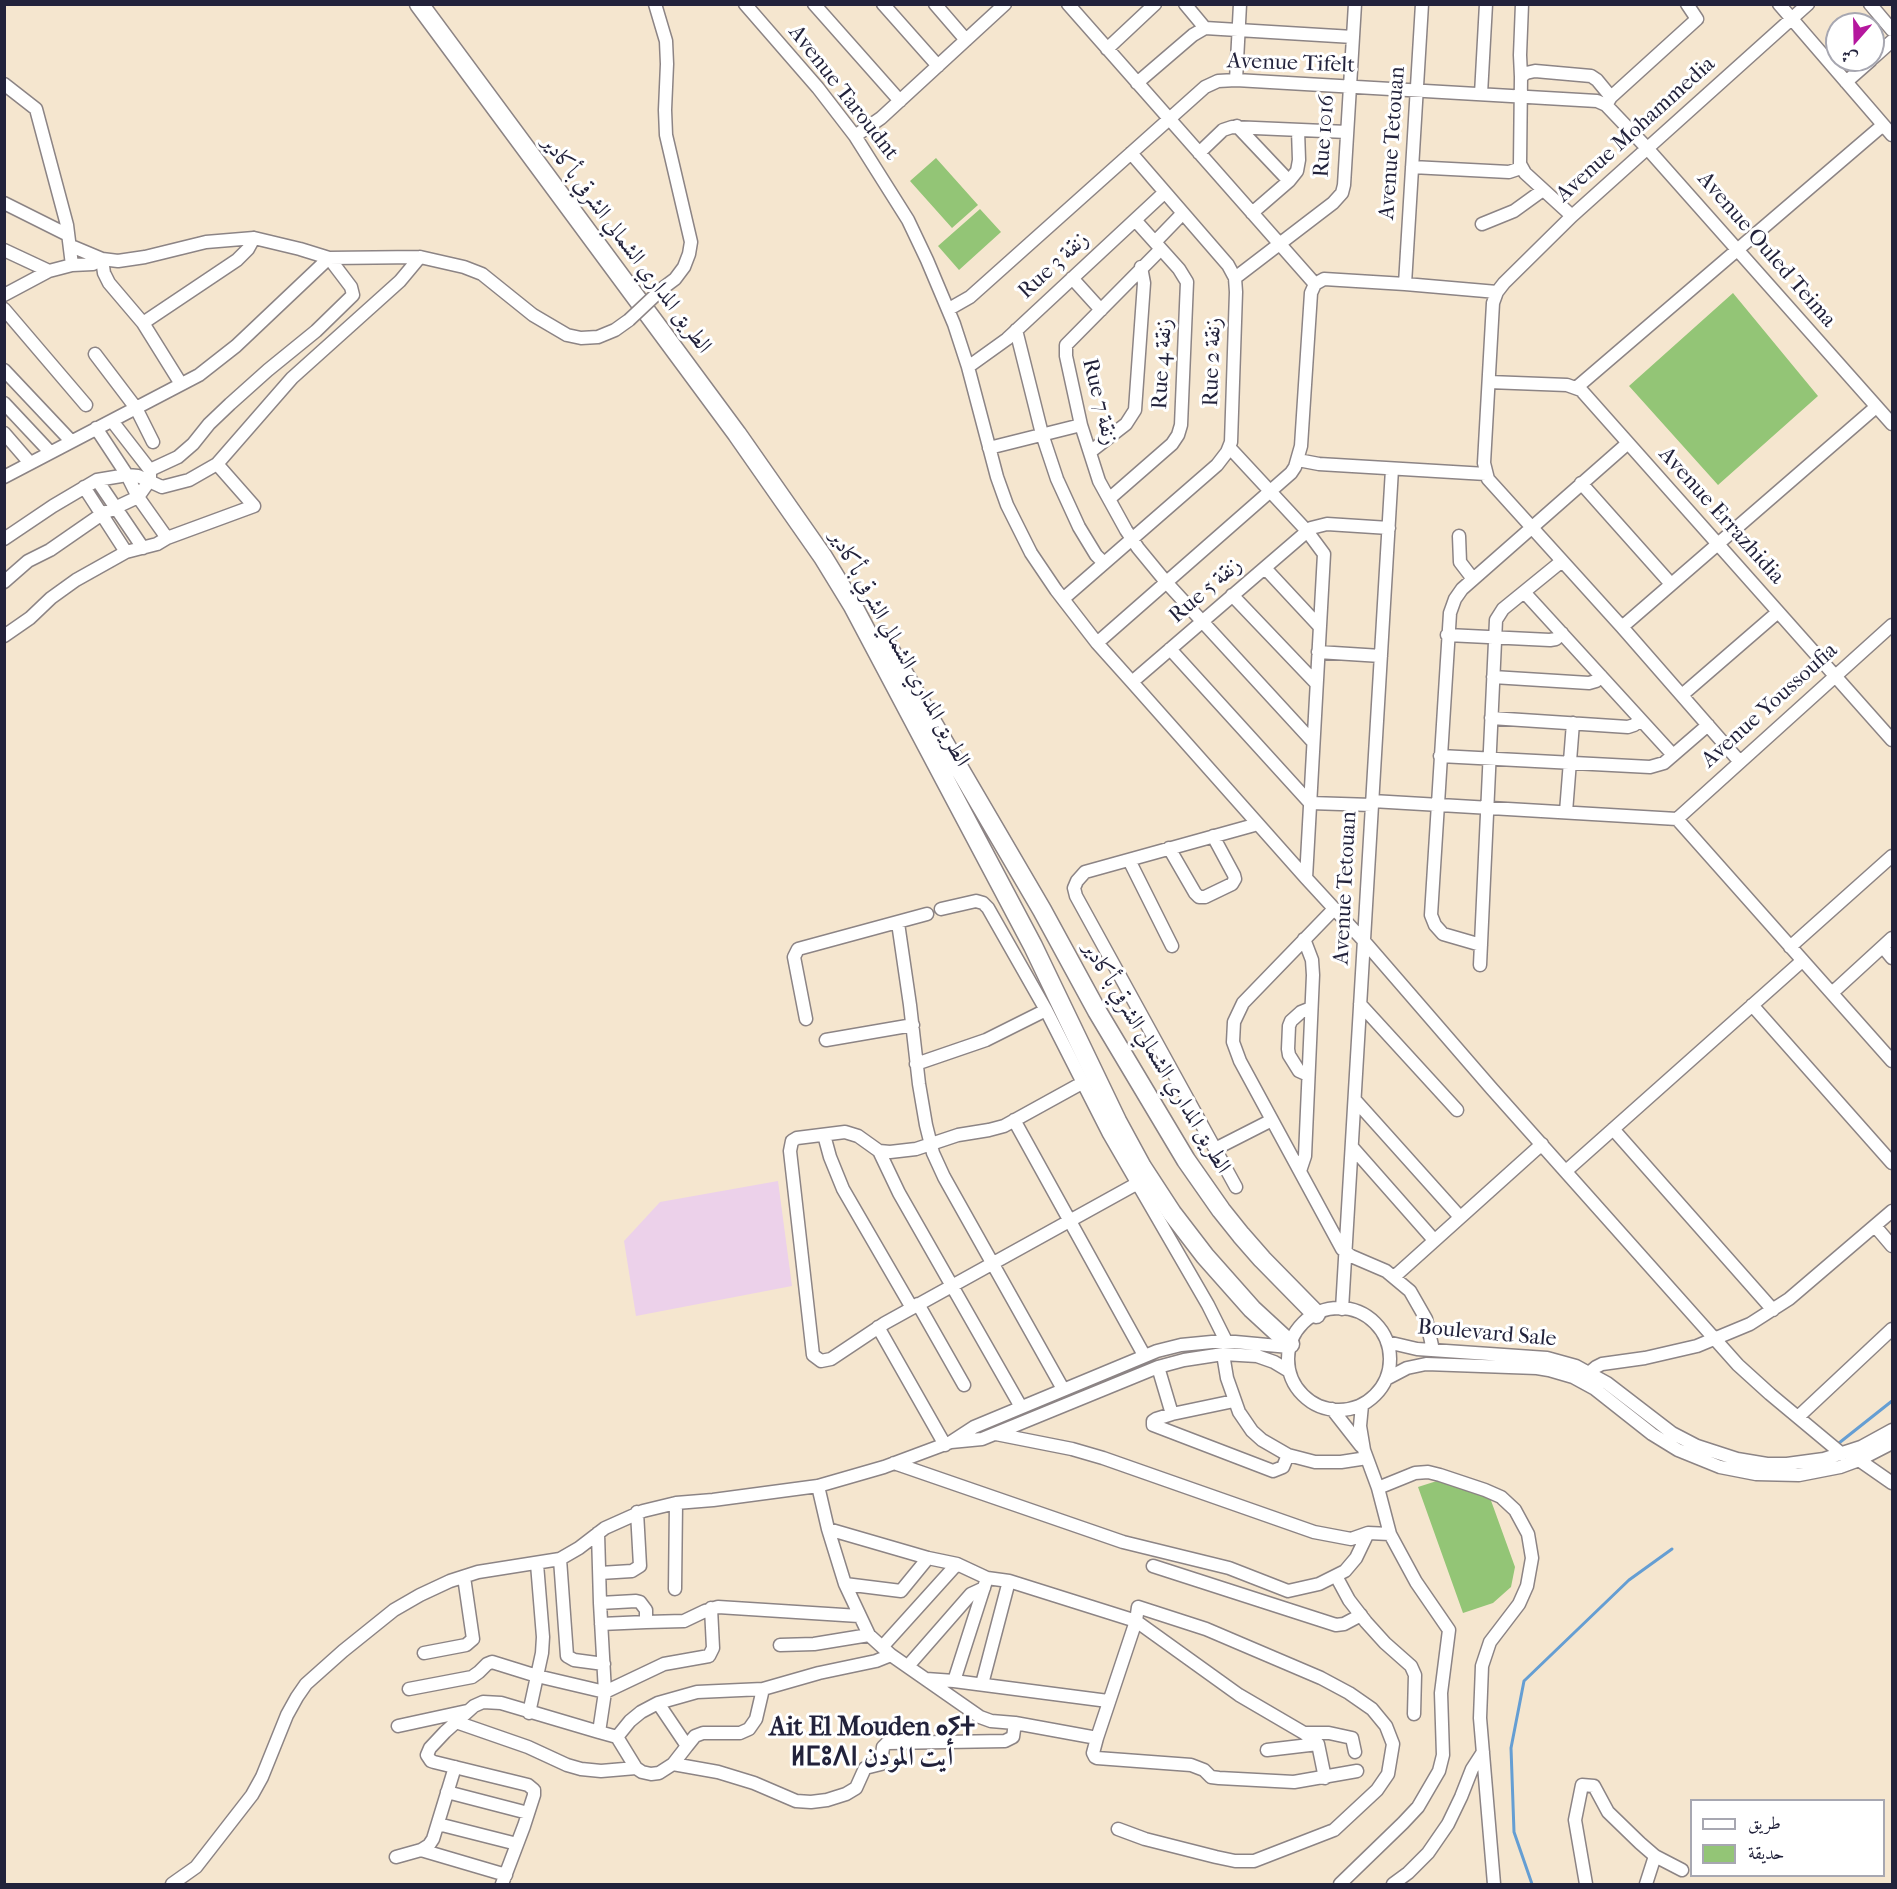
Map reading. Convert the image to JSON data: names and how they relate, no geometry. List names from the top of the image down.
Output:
{
  "streets": {
    "highway": ["الطريق المداري الشمالي الشرقي بأكادير"],
    "street": [
      "Avenue Tifelt",
      "Avenue Taroudnt",
      "Avenue Mohammedia",
      "Rue 1016",
      "Avenue Tetouan",
      "Avenue Ouled Teima",
      "Rue 3 زنقة",
      "Rue 2 زنقة",
      "Rue 4 زنقة",
      "Rue 7 زنقة",
      "Avenue Errazhidia",
      "Rue 5 زنقة",
      "Avenue Youssoufia",
      "Boulevard Sale"
    ]
  },
  "crossings": [
    ["Avenue Tifelt", "Avenue Taroudnt"],
    ["Avenue Tifelt", "Rue 1016"],
    ["Avenue Tifelt", "Avenue Tetouan"],
    ["Avenue Tifelt", "Avenue Ouled Teima"],
    ["Avenue Taroudnt", "Avenue Tetouan"],
    ["Avenue Taroudnt", "Rue 3 زنقة"],
    ["Avenue Taroudnt", "Rue 5 زنقة"],
    ["Avenue Taroudnt", "Boulevard Sale"],
    ["Avenue Mohammedia", "Avenue Ouled Teima"],
    ["Avenue Tetouan", "الطريق المداري الشمالي الشرقي بأكادير"],
    ["Avenue Tetouan", "Boulevard Sale"],
    ["الطريق المداري الشمالي الشرقي بأكادير", "Boulevard Sale"],
    ["Rue 3 زنقة", "Rue 4 زنقة"],
    ["Rue 4 زنقة", "Rue 7 زنقة"],
    ["Avenue Errazhidia", "Avenue Youssoufia"]
  ],
  "districts": ["Ait El Mouden ⴰⵢⵜ ⵍⵎⵓⴷⵏ أيت المودن"],
  "legend": ["طريق", "حديقة"],
  "north": "bottom"
}
